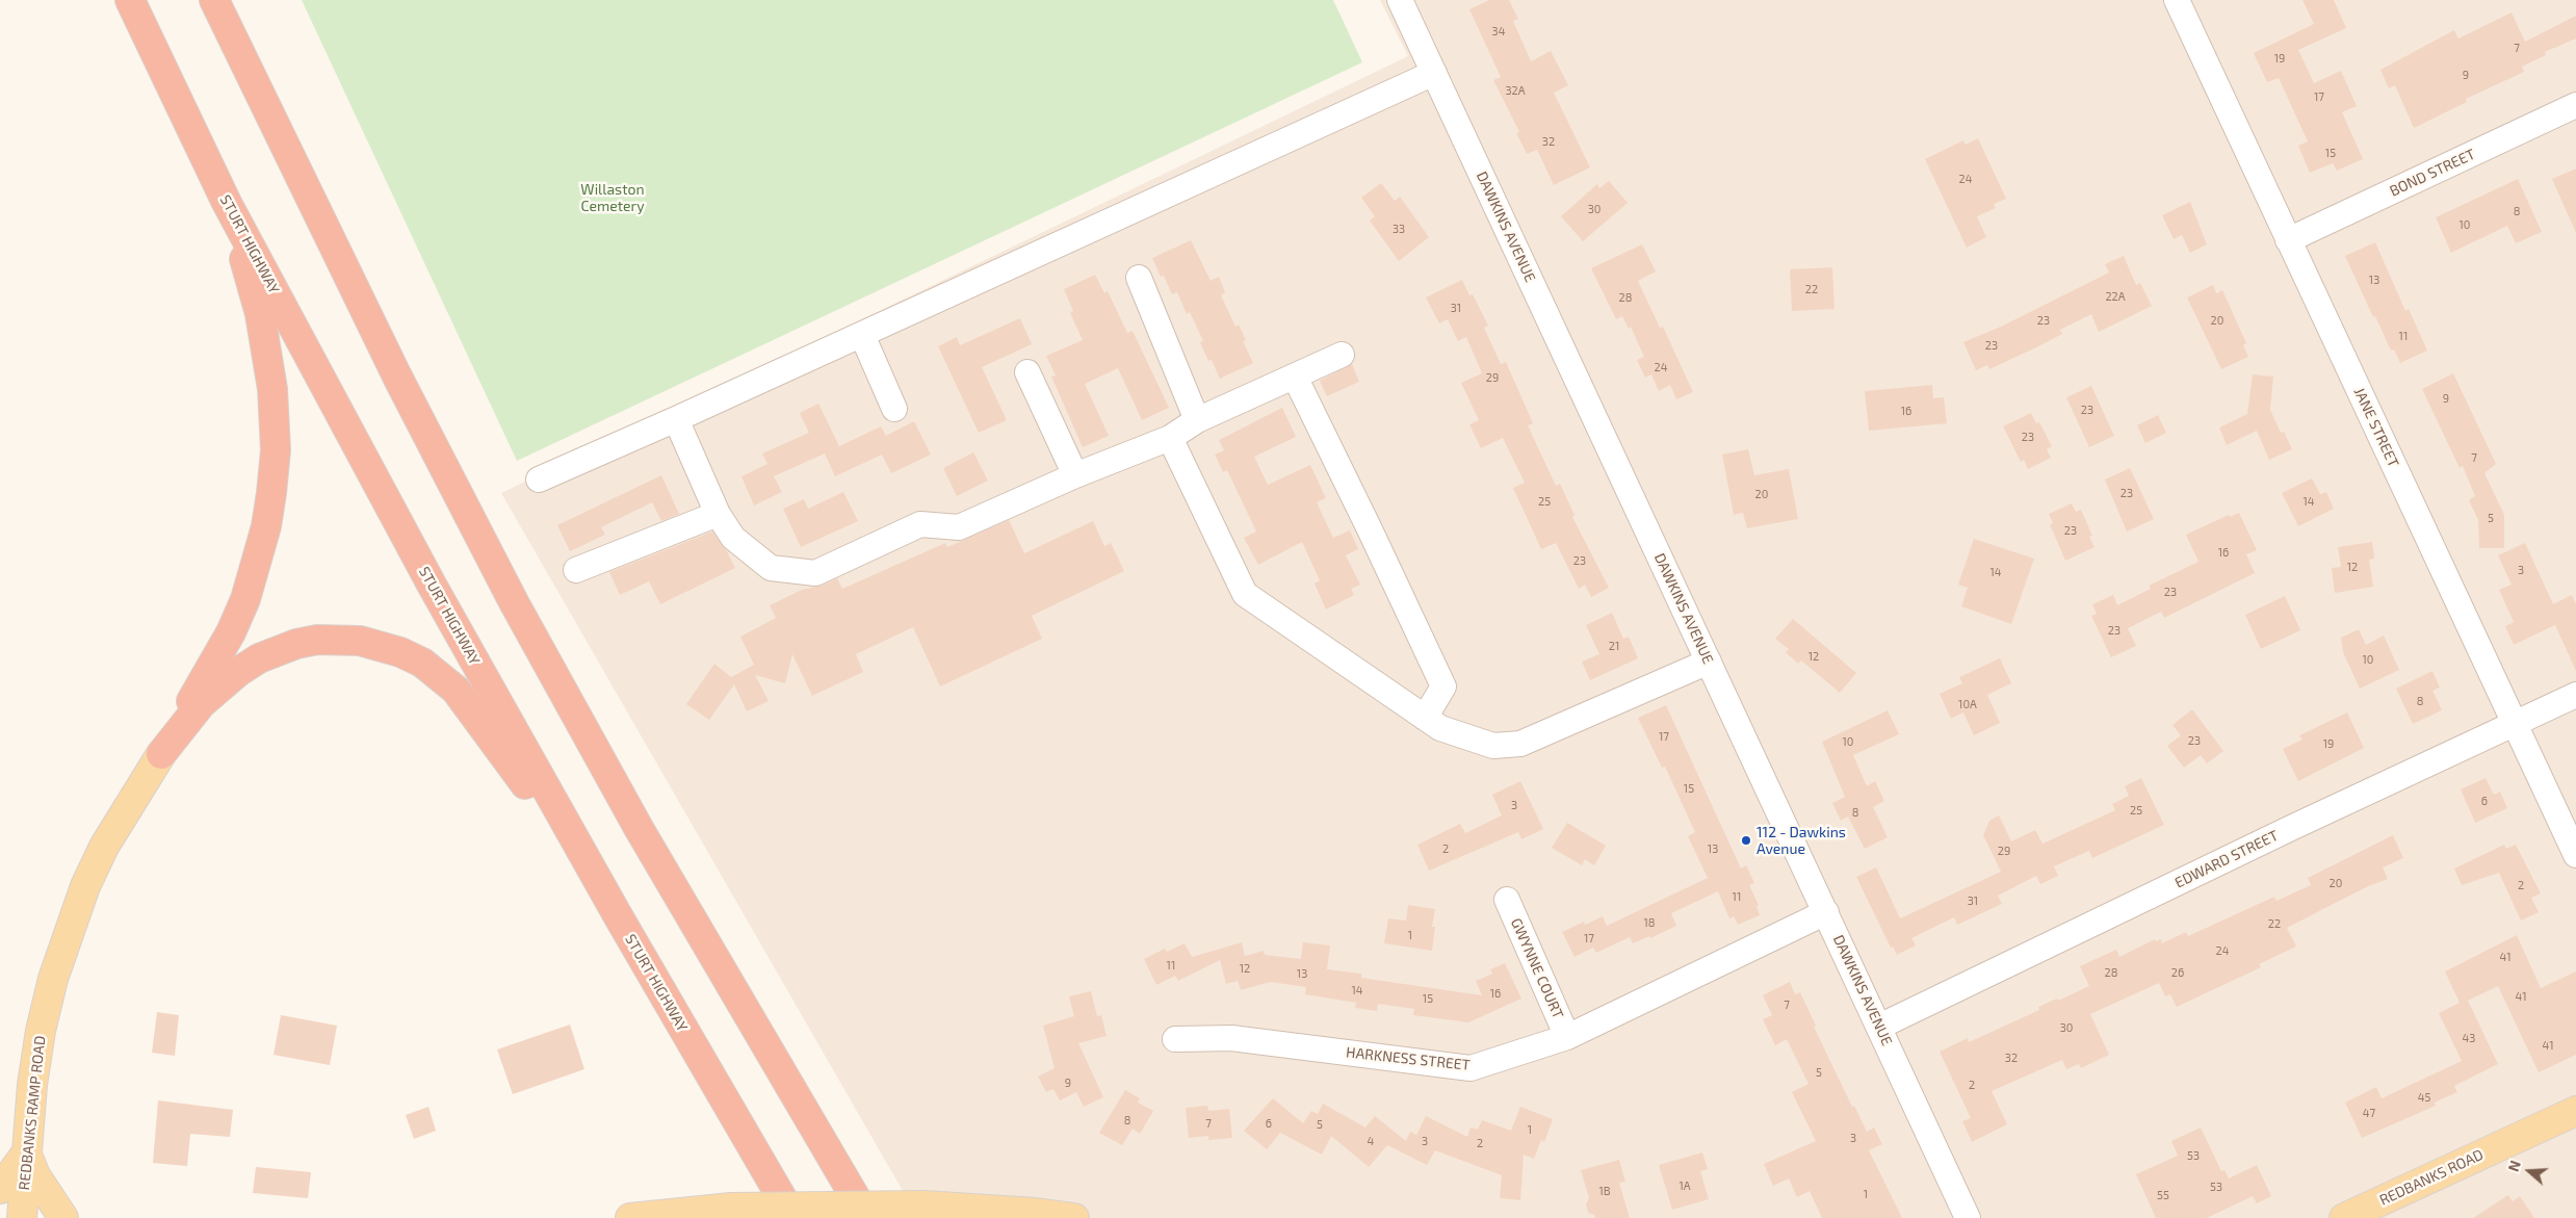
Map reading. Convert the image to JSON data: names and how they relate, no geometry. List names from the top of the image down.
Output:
{
  "streets": {
    "highway": ["STURT HIGHWAY"],
    "main road": ["REDBANKS RAMP ROAD", "REDBANKS ROAD"],
    "street": [
      "BOND STREET",
      "DAWKINS AVENUE",
      "JANE STREET",
      "EDWARD STREET",
      "GWYNNE COURT",
      "HARKNESS STREET"
    ]
  },
  "crossings": [
    ["BOND STREET", "JANE STREET"],
    ["DAWKINS AVENUE", "EDWARD STREET"],
    ["DAWKINS AVENUE", "HARKNESS STREET"],
    ["JANE STREET", "EDWARD STREET"],
    ["GWYNNE COURT", "HARKNESS STREET"]
  ],
  "parks": ["Willaston Cemetery"],
  "places": ["112 - Dawkins Avenue"],
  "house_numbers": [
    "34",
    "7",
    "19",
    "9",
    "32A",
    "17",
    "32",
    "15",
    "24",
    "30",
    "8",
    "10",
    "33",
    "13",
    "22",
    "22A",
    "28",
    "31",
    "23",
    "20",
    "11",
    "23",
    "24",
    "29",
    "9",
    "23",
    "16",
    "23",
    "7",
    "23",
    "20",
    "25",
    "14",
    "5",
    "23",
    "16",
    "23",
    "12",
    "3",
    "14",
    "23",
    "23",
    "21",
    "12",
    "10",
    "8",
    "10A",
    "17",
    "23",
    "10",
    "19",
    "15",
    "6",
    "3",
    "25",
    "8",
    "2",
    "13",
    "29",
    "20",
    "2",
    "11",
    "31",
    "18",
    "22",
    "1",
    "17",
    "24",
    "41",
    "11",
    "12",
    "28",
    "26",
    "13",
    "14",
    "16",
    "41",
    "15",
    "7",
    "30",
    "43",
    "41",
    "32",
    "5",
    "9",
    "2",
    "45",
    "47",
    "8",
    "7",
    "6",
    "5",
    "1",
    "3",
    "4",
    "3",
    "2",
    "53",
    "1A",
    "53",
    "1B",
    "1",
    "55"
  ],
  "north": "left"
}
